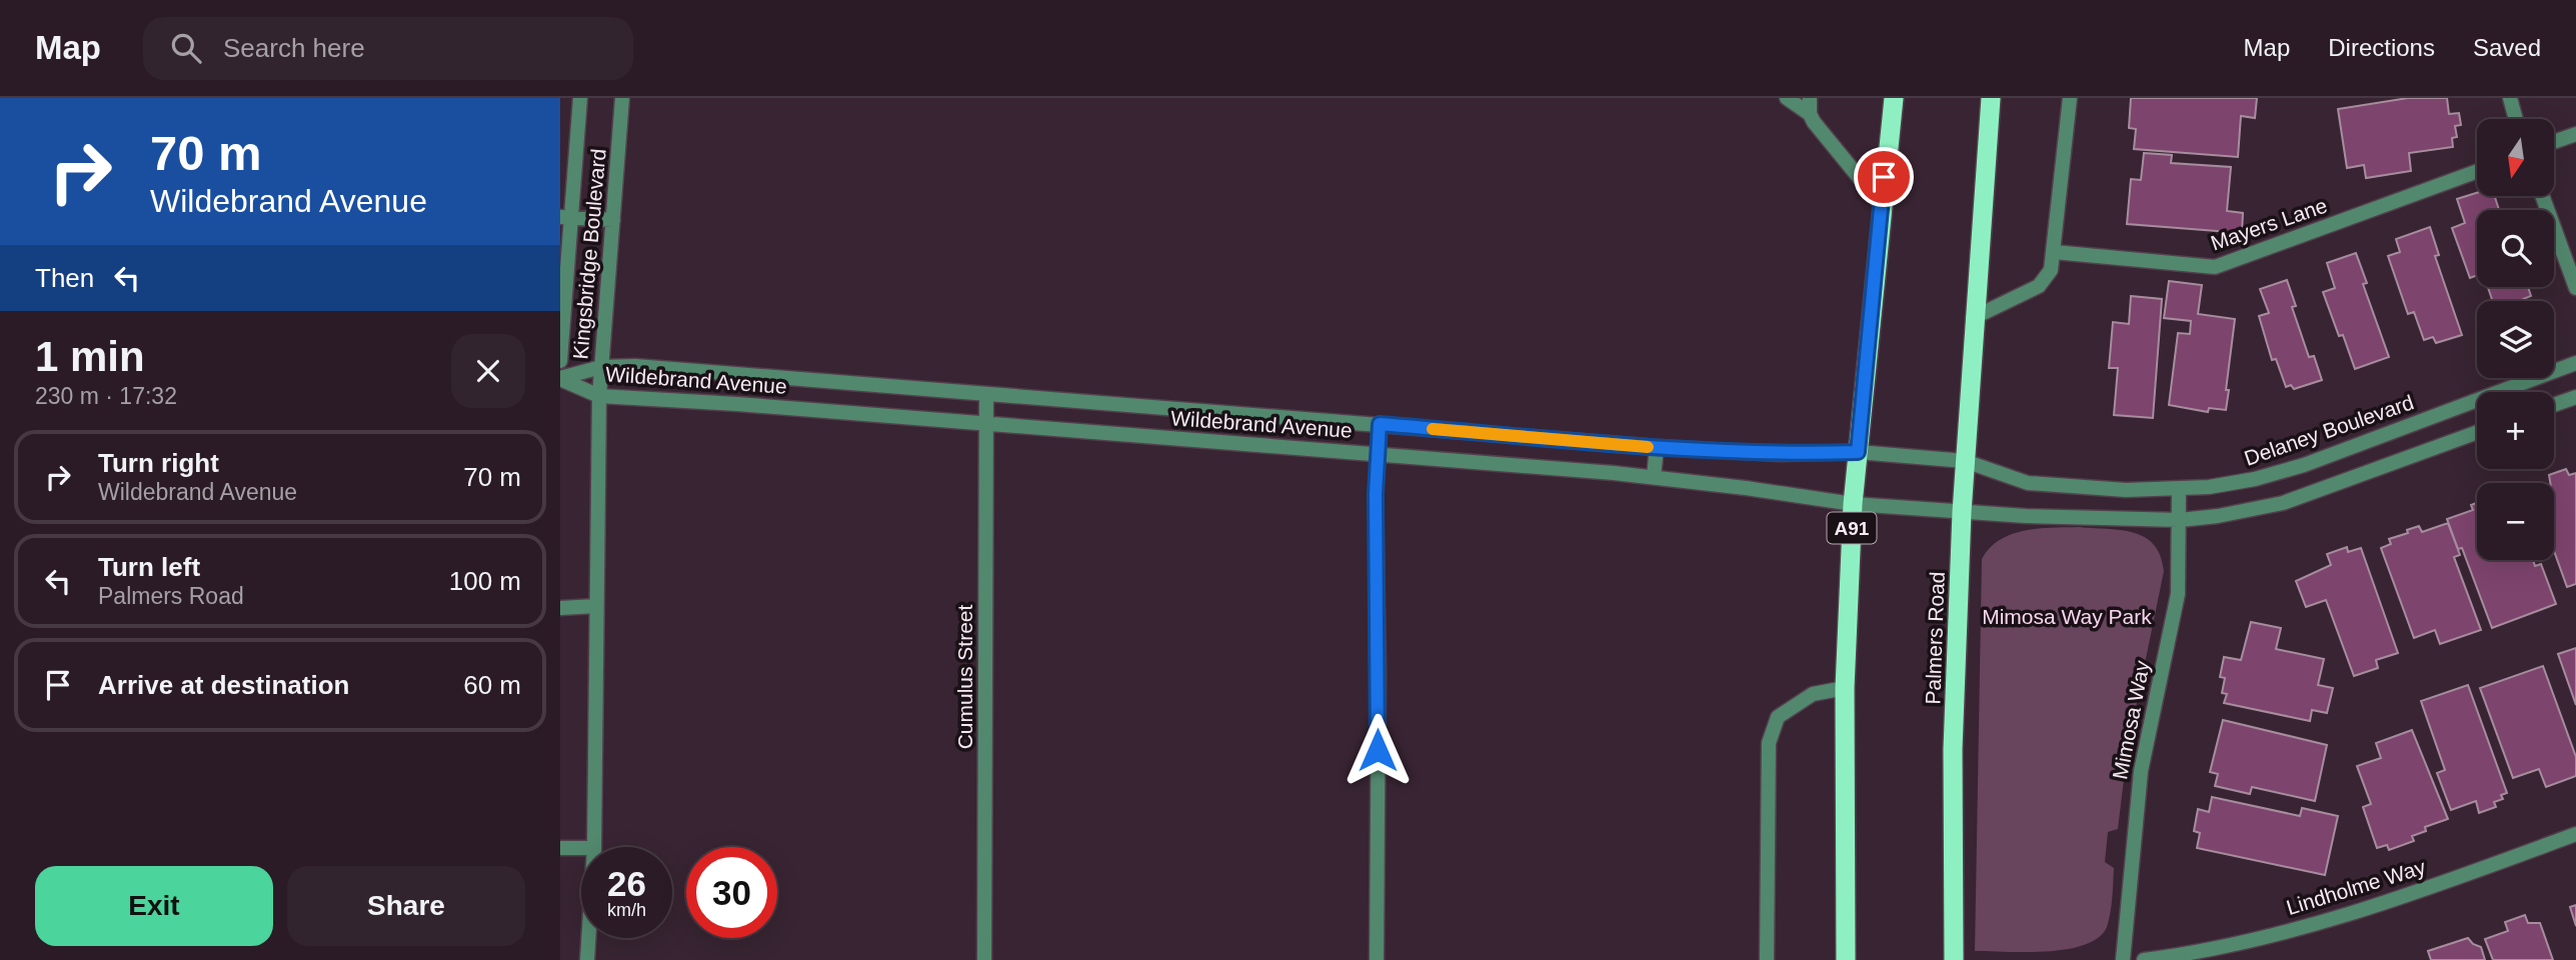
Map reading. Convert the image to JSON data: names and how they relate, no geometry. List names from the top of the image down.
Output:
{
  "streets": {
    "highway": ["A91", "Palmers Road"],
    "street": [
      "Mayers Lane",
      "Kingsbridge Boulevard",
      "Wildebrand Avenue",
      "Delaney Boulevard",
      "Cumulus Street",
      "Mimosa Way",
      "Lindholme Way"
    ]
  },
  "crossings": [
    ["Kingsbridge Boulevard", "Wildebrand Avenue"],
    ["Wildebrand Avenue", "Delaney Boulevard"],
    ["Wildebrand Avenue", "A91"],
    ["Wildebrand Avenue", "Palmers Road"],
    ["Wildebrand Avenue", "Cumulus Street"],
    ["Delaney Boulevard", "Palmers Road"],
    ["Delaney Boulevard", "Mimosa Way"]
  ],
  "parks": ["Mimosa Way Park"],
  "north": "bottom",
  "page": {
    "header": "Map",
    "search": "Search here",
    "nav": ["Map", "Directions", "Saved"],
    "turn": ["70 m", "Wildebrand Avenue"],
    "map_buttons": ["+", "−"],
    "then": "Then",
    "heading": ["1 min", "230 m · 17:32"],
    "list": [
      {
        "name": "Turn right",
        "note": "Wildebrand Avenue",
        "value": "70 m"
      },
      {
        "name": "Turn left",
        "note": "Palmers Road",
        "value": "100 m"
      },
      {
        "name": "Arrive at destination",
        "value": "60 m"
      }
    ],
    "speed": "26 km/h",
    "limit": "30",
    "buttons": ["Exit", "Share"]
  }
}
